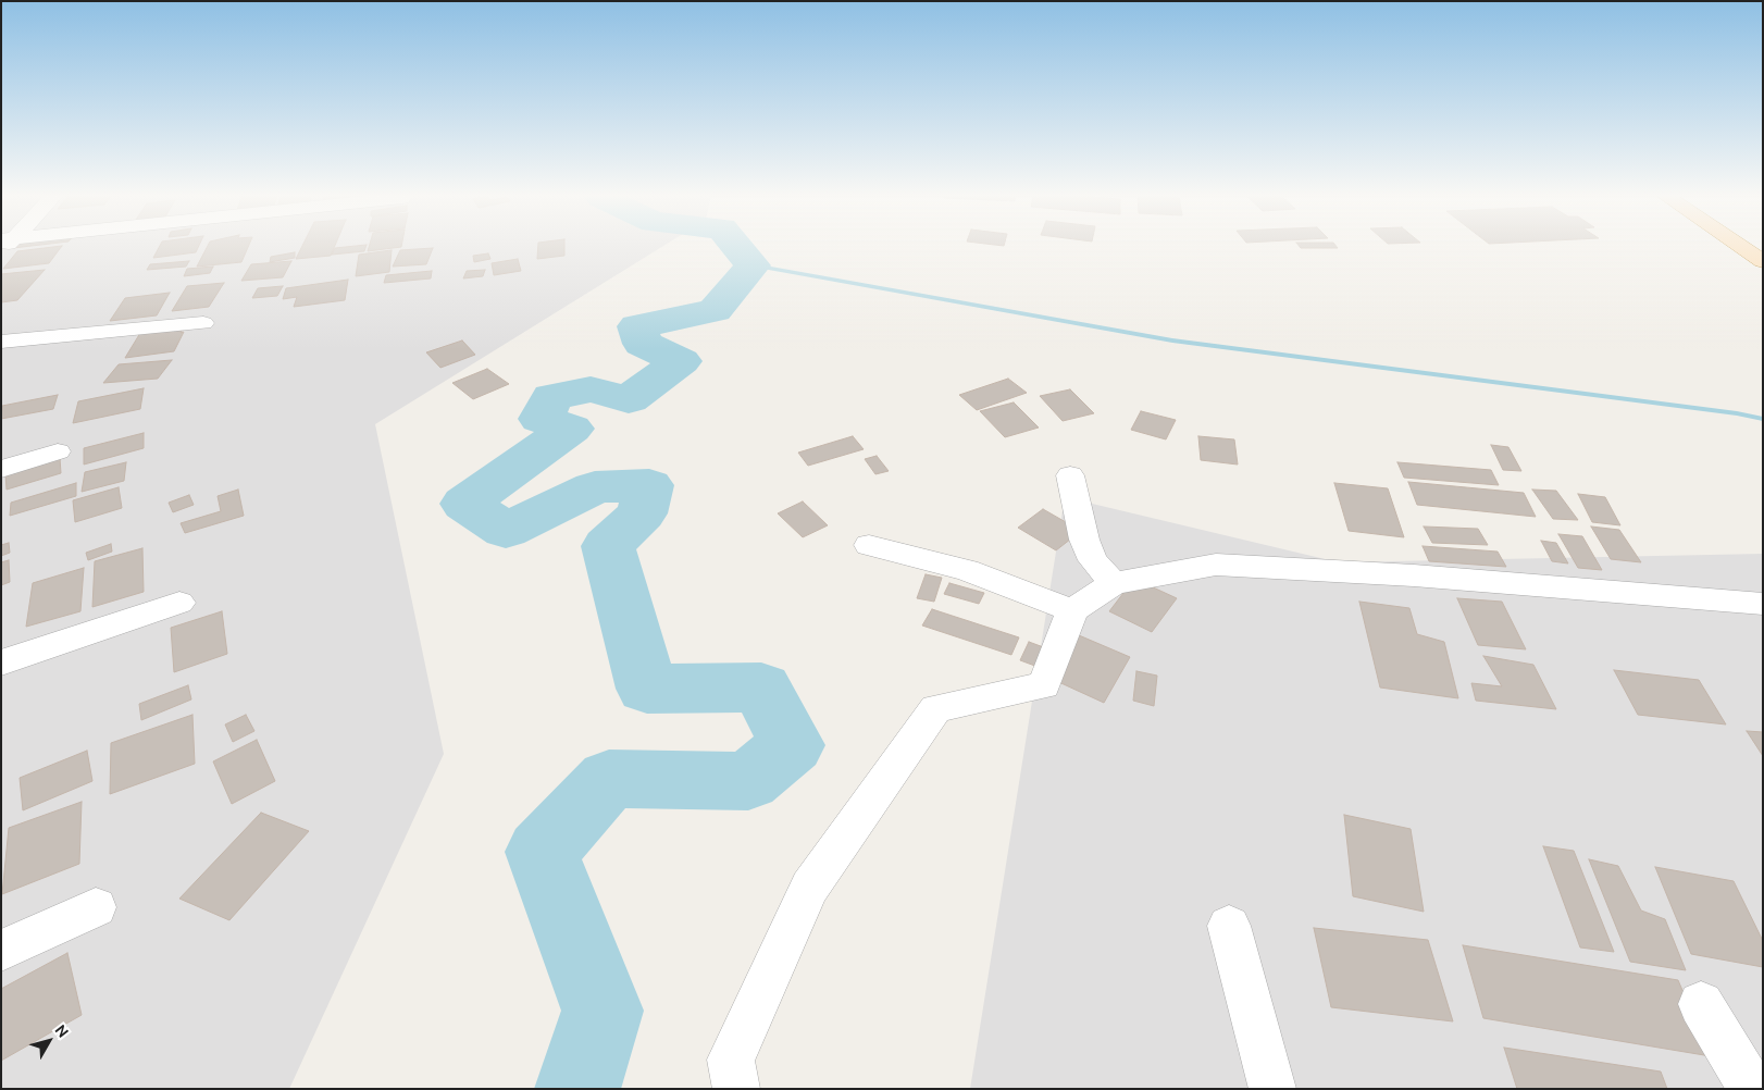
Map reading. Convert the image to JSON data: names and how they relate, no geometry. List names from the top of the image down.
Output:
{
  "north": "top right"
}
